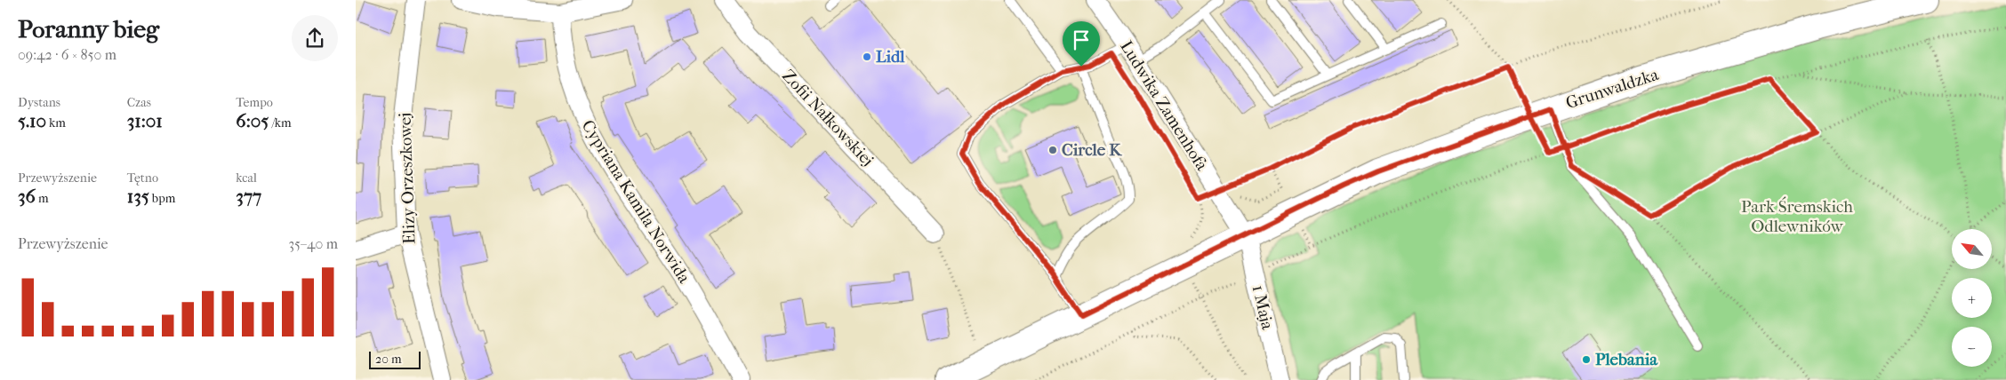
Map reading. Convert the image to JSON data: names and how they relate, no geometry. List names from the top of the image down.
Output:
{
  "streets": {
    "main road": ["Grunwaldzka"],
    "street": [
      "Ludwika Zamenhofa",
      "Zofii Nałkowskiej",
      "Elizy Orzeszkowej",
      "Cypriana Kamila Norwida",
      "1 Maja"
    ]
  },
  "crossings": [
    ["Grunwaldzka", "Ludwika Zamenhofa"],
    ["Grunwaldzka", "1 Maja"],
    ["Ludwika Zamenhofa", "1 Maja"]
  ],
  "parks": ["Park Śremskich Odlewników"],
  "places": ["Lidl", "Circle K", "Plebania"],
  "scale_bar": "20 m",
  "north": "top left",
  "page": {
    "heading": ["Poranny bieg", "09:42 · 6 × 850 m"],
    "stats": [
      ["Dystans", "5.10 km"],
      ["Czas", "31:01"],
      ["Tempo", "6:05 /km"],
      ["Przewyższenie", "36 m"],
      ["Tętno", "135 bpm"],
      ["kcal", "377"]
    ],
    "chart": ["Przewyższenie", "35–40 m"],
    "map_buttons": ["+", "−"],
    "scale": "20 m"
  }
}
